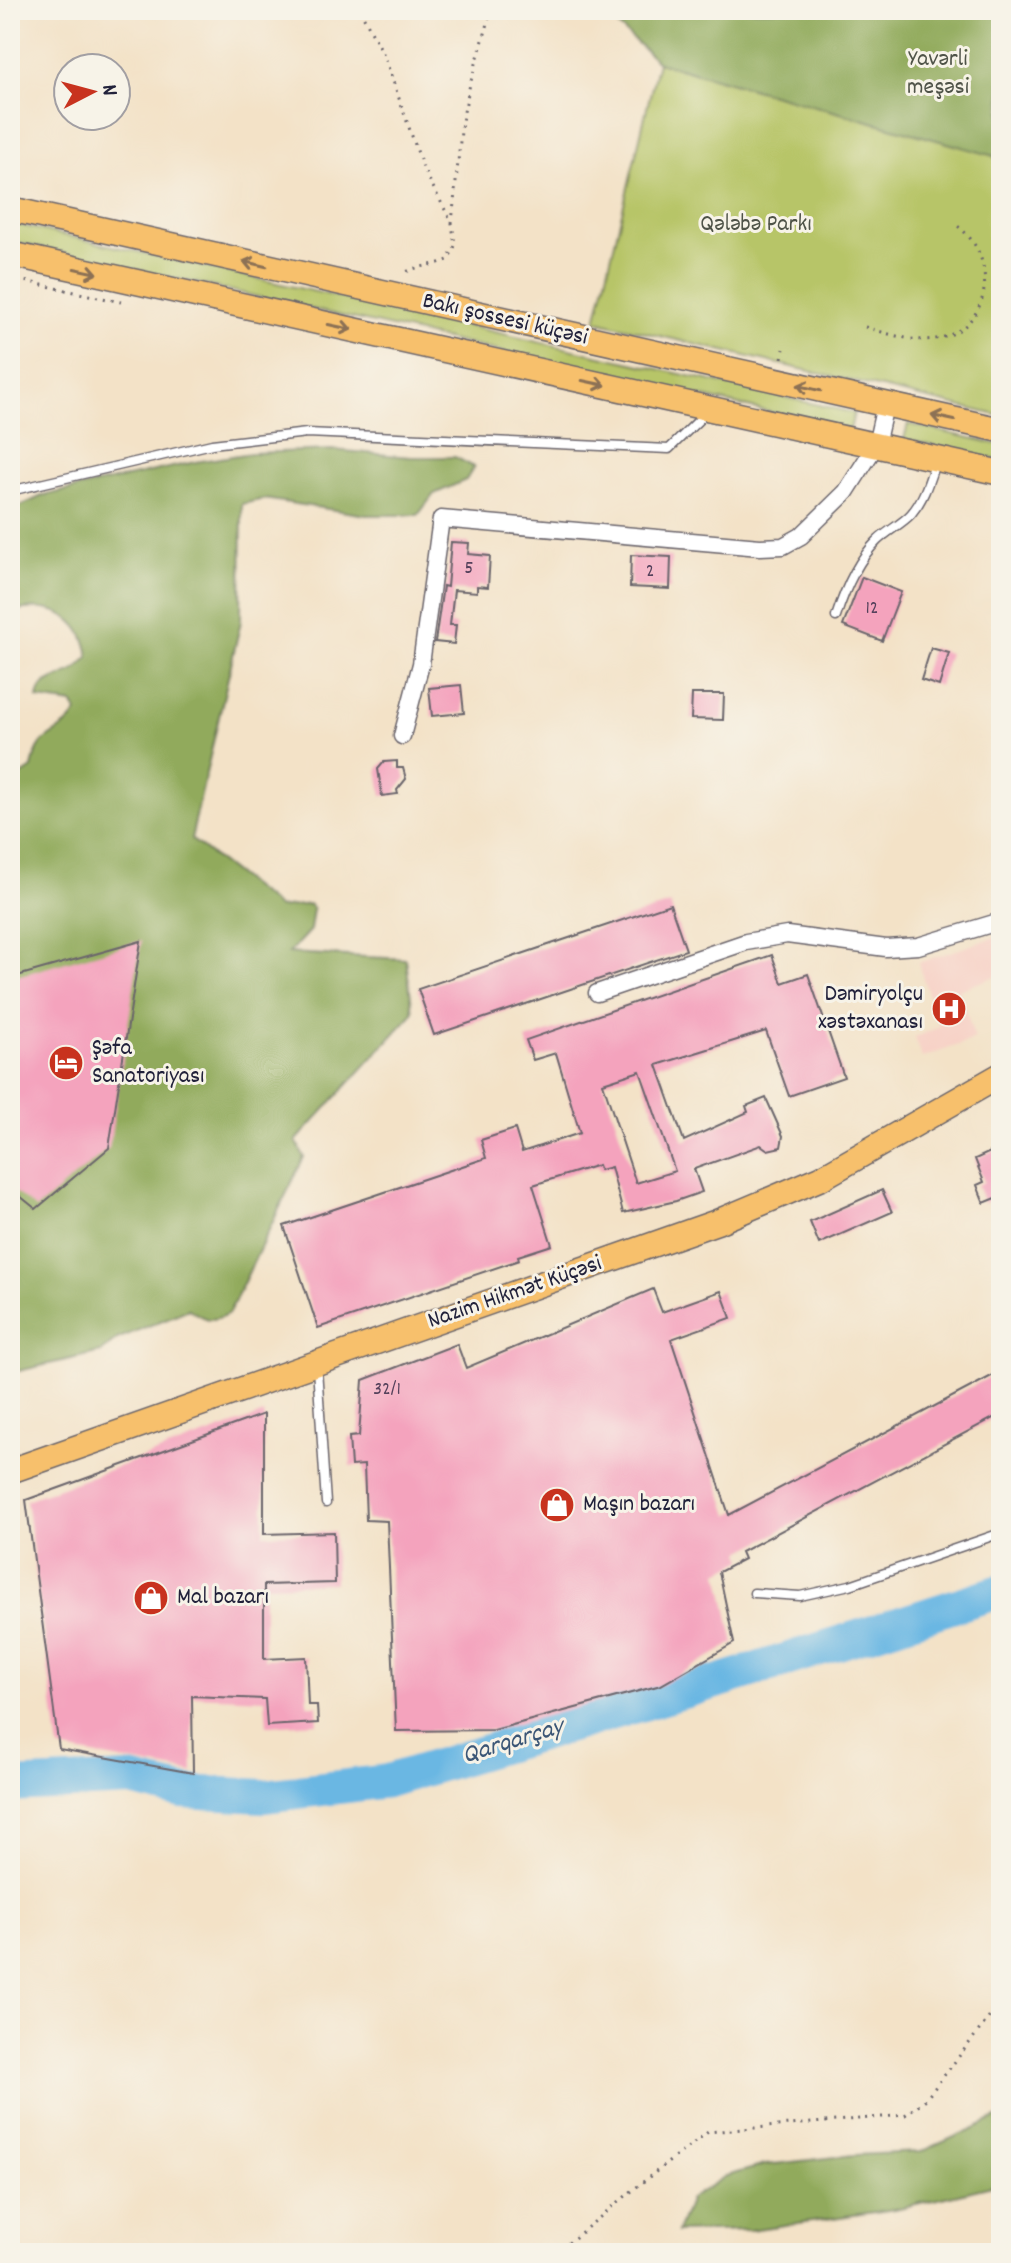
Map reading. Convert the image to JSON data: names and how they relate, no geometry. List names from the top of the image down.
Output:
{
  "streets": {
    "main road": ["Bakı şossesi küçəsi", "Nazim Hikmət Küçəsi"]
  },
  "water": ["Qarqarçay"],
  "parks": ["Yavərli meşəsi", "Qələbə Parkı"],
  "places": {
    "hospital": ["Dəmiryolçu xəstəxanası"],
    "hotel": ["Şəfa Sanatoriyası"],
    "shop": ["Maşın bazarı", "Mal bazarı"]
  },
  "house_numbers": [
    "5",
    "2",
    "12",
    "32/1"
  ],
  "north": "right"
}
